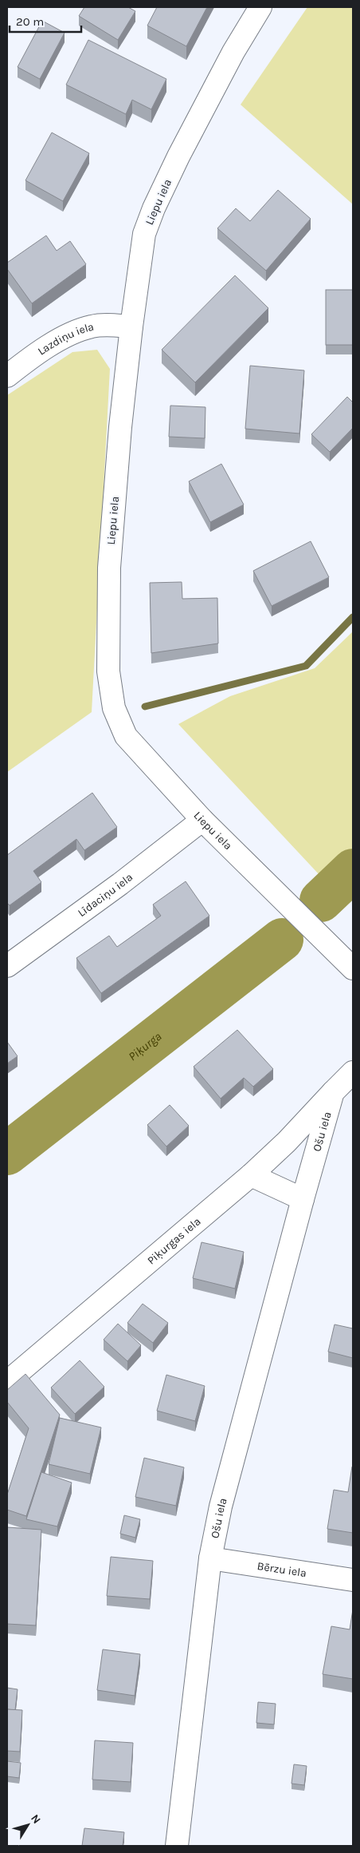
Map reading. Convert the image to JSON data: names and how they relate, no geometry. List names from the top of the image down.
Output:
{
  "streets": {
    "street": [
      "Liepu iela",
      "Lazdiņu iela",
      "Līdaciņu iela",
      "Ošu iela",
      "Piķurgas iela",
      "Bērzu iela"
    ]
  },
  "crossings": [
    ["Liepu iela", "Lazdiņu iela"],
    ["Liepu iela", "Līdaciņu iela"],
    ["Ošu iela", "Piķurgas iela"],
    ["Ošu iela", "Bērzu iela"]
  ],
  "water": ["Piķurga"],
  "scale_bar": "20 m",
  "north": "top right"
}
